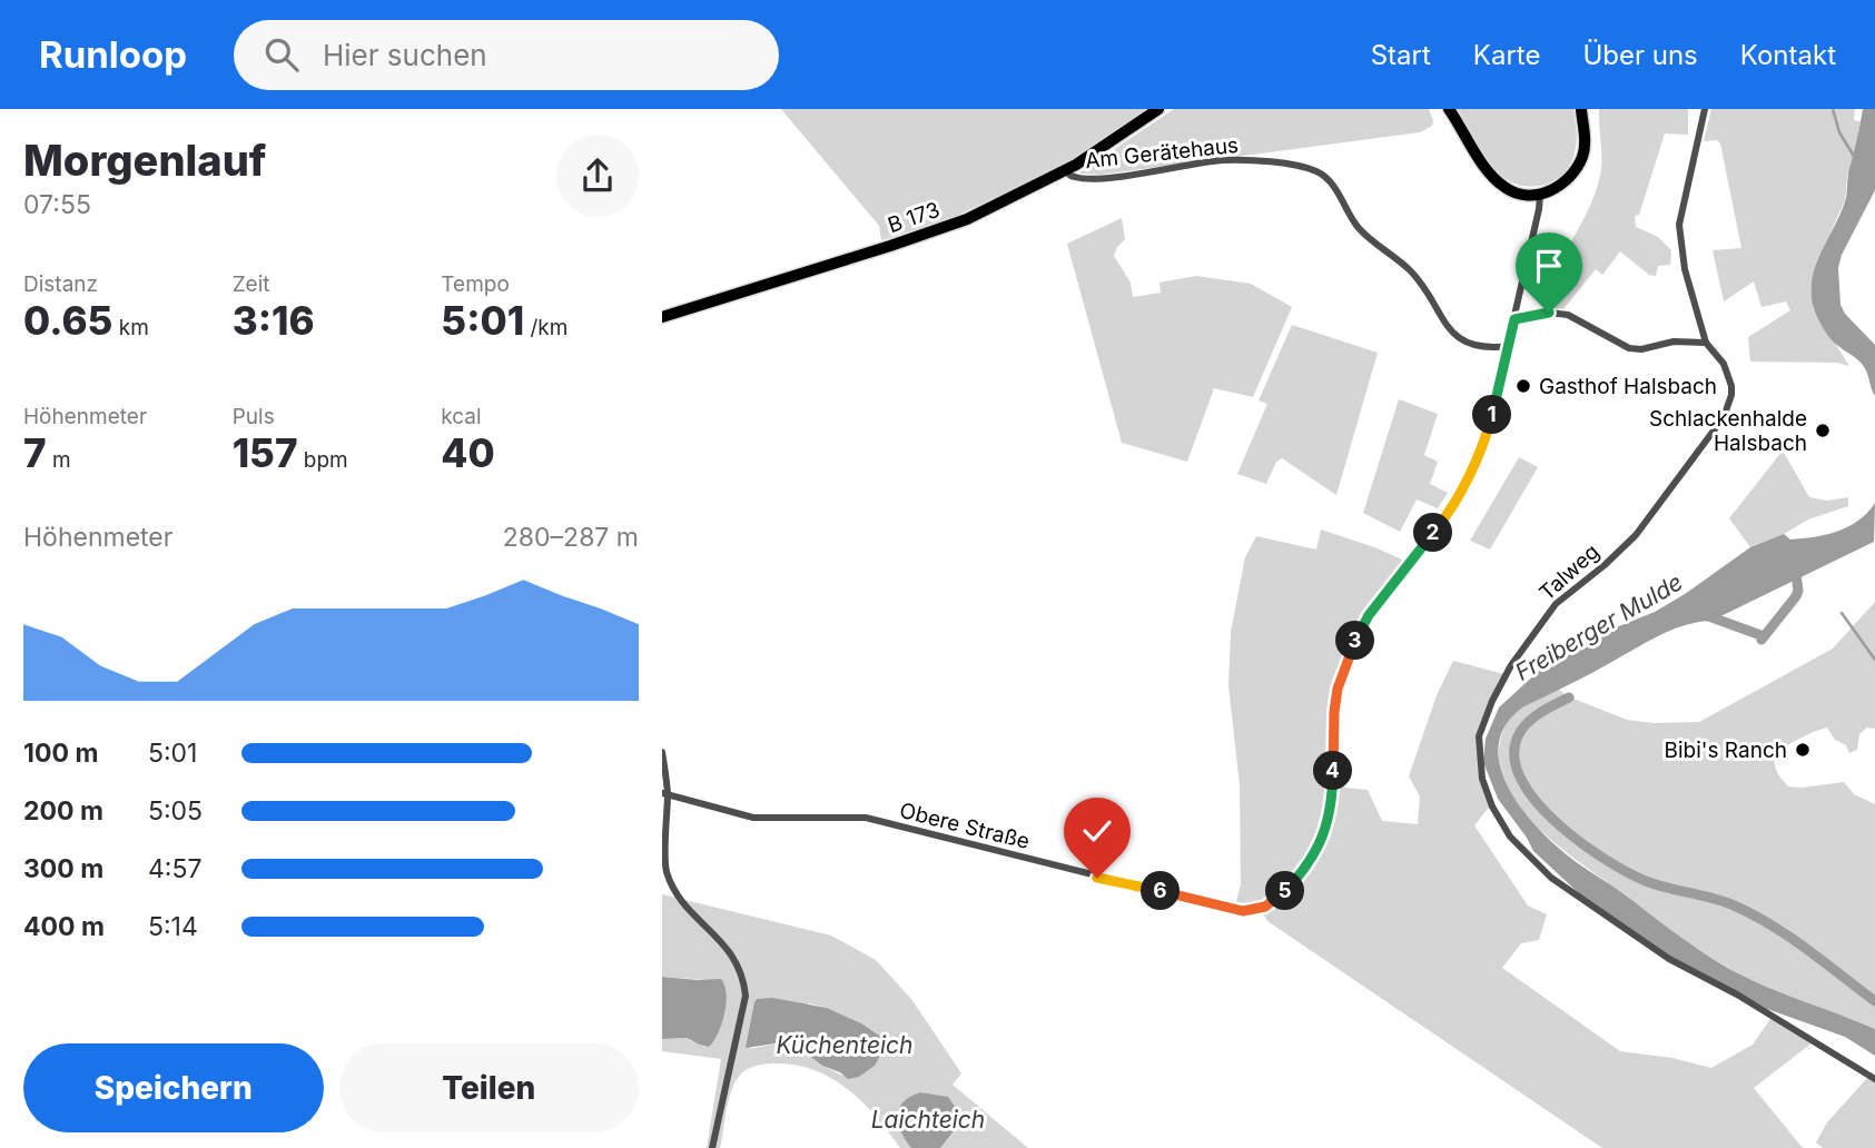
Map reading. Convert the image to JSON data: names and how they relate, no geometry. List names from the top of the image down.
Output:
{
  "streets": {
    "main road": ["B 173"],
    "street": ["Am Gerätehaus", "Talweg", "Obere Straße"]
  },
  "crossings": [
    ["Am Gerätehaus", "B 173"],
    ["Am Gerätehaus", "Obere Straße"]
  ],
  "water": ["Freiberger Mulde", "Küchenteich", "Laichteich"],
  "places": ["Gasthof Halsbach", "Schlackenhalde Halsbach", "Bibi's Ranch"],
  "page": {
    "header": "Runloop",
    "search": "Hier suchen",
    "nav": [
      "Start",
      "Karte",
      "Über uns",
      "Kontakt"
    ],
    "heading": ["Morgenlauf", "07:55"],
    "stats": [
      ["Distanz", "0.65 km"],
      ["Zeit", "3:16"],
      ["Tempo", "5:01 /km"],
      ["Höhenmeter", "7 m"],
      ["Puls", "157 bpm"],
      ["kcal", "40"]
    ],
    "pins": [
      "1",
      "2",
      "3",
      "4",
      "5",
      "6"
    ],
    "chart": ["Höhenmeter", "280–287 m"],
    "list": [
      {
        "name": "100 m",
        "note": "5:01"
      },
      {
        "name": "200 m",
        "note": "5:05"
      },
      {
        "name": "300 m",
        "note": "4:57"
      },
      {
        "name": "400 m",
        "note": "5:14"
      }
    ],
    "buttons": ["Speichern", "Teilen"]
  }
}
